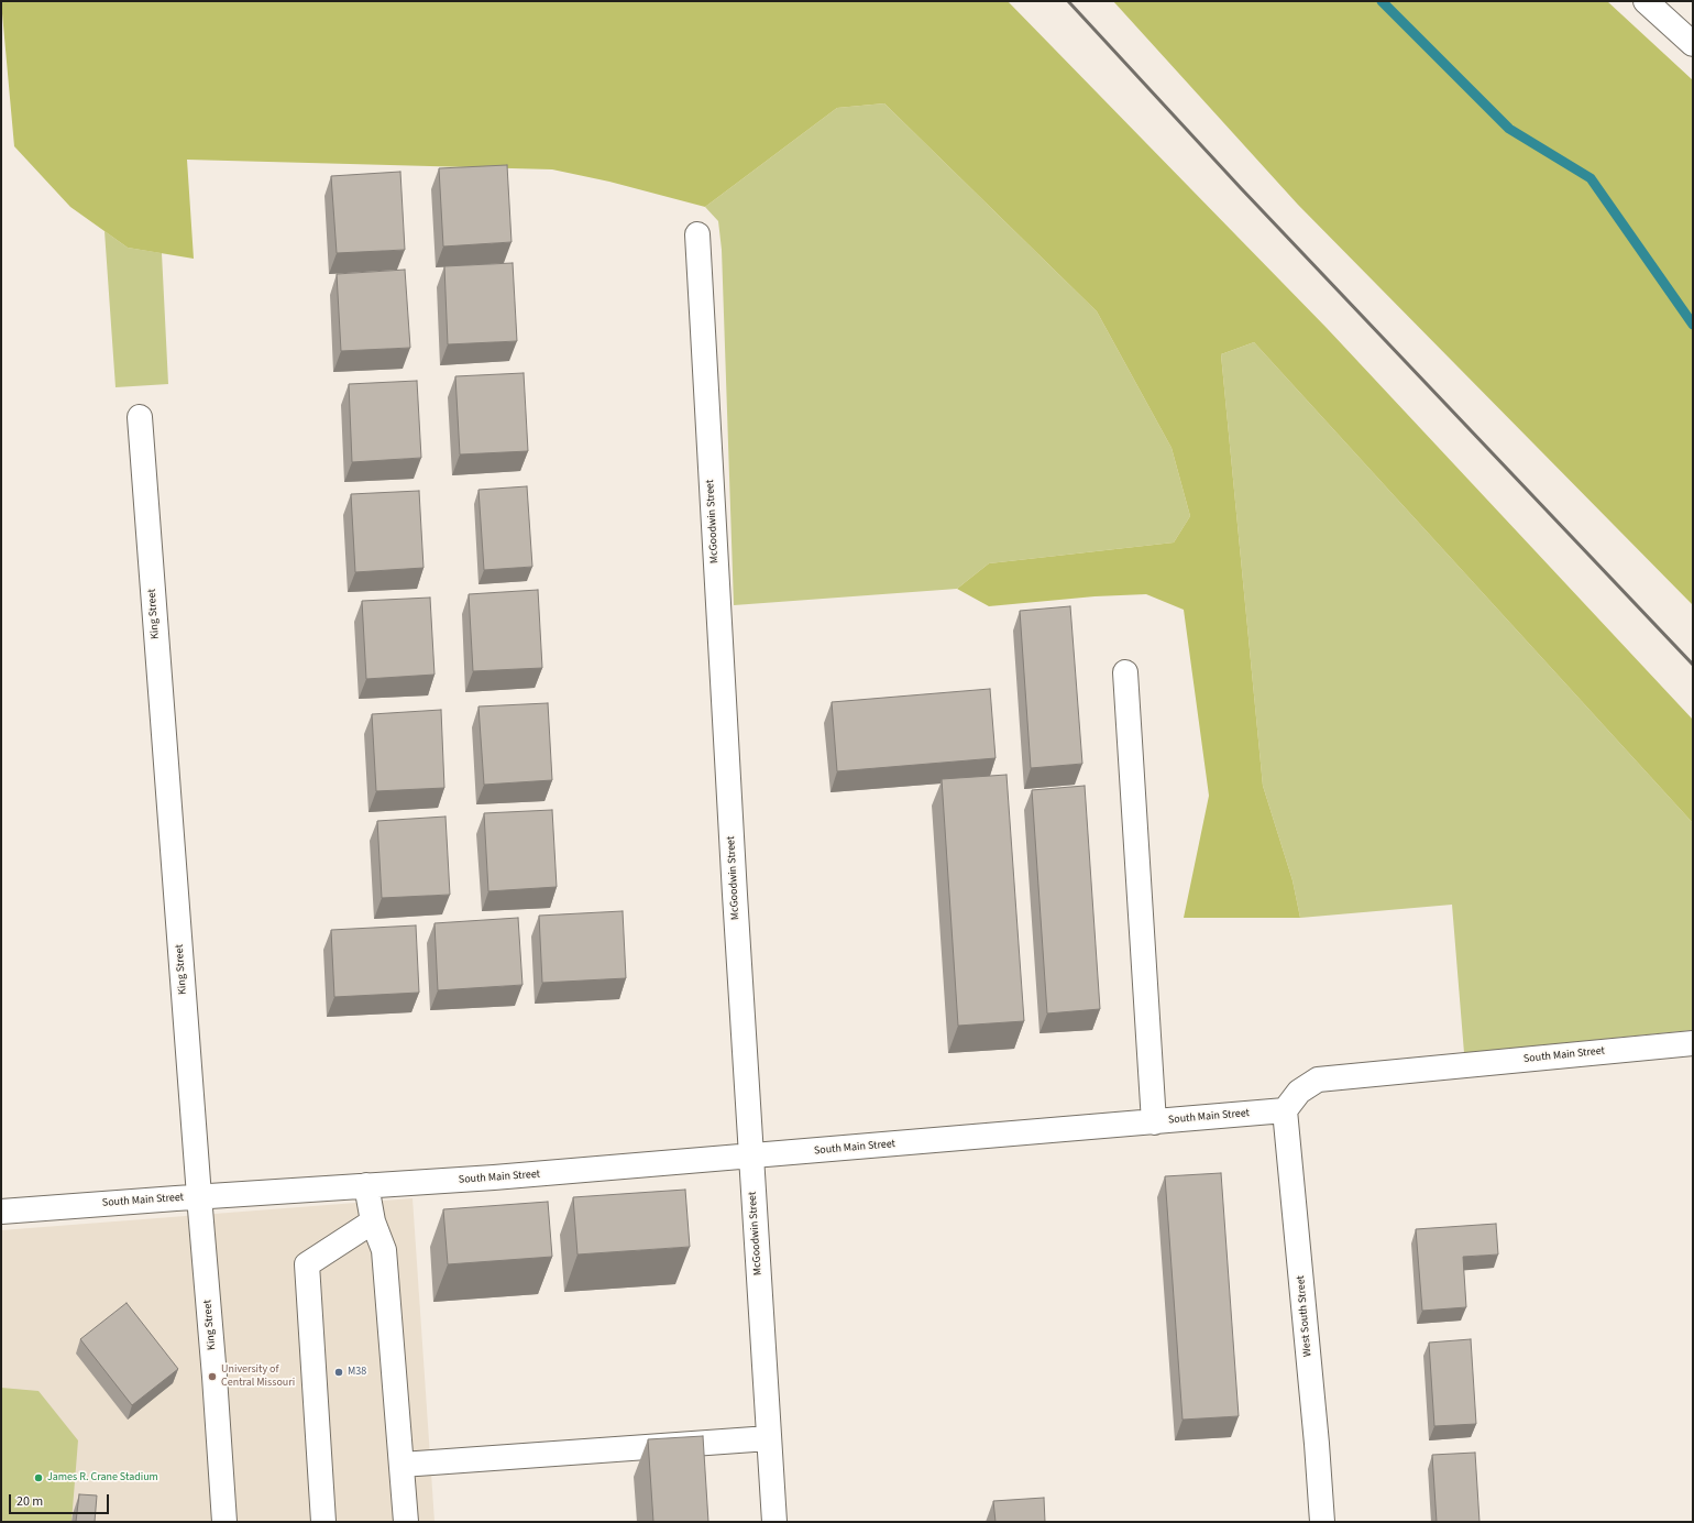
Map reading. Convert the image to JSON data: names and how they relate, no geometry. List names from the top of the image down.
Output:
{
  "streets": {
    "street": [
      "McGoodwin Street",
      "King Street",
      "South Main Street",
      "West South Street"
    ]
  },
  "crossings": [
    ["McGoodwin Street", "South Main Street"],
    ["King Street", "South Main Street"],
    ["South Main Street", "West South Street"]
  ],
  "places": ["M38", "University of Central Missouri", "James R. Crane Stadium"],
  "scale_bar": "20 m"
}
